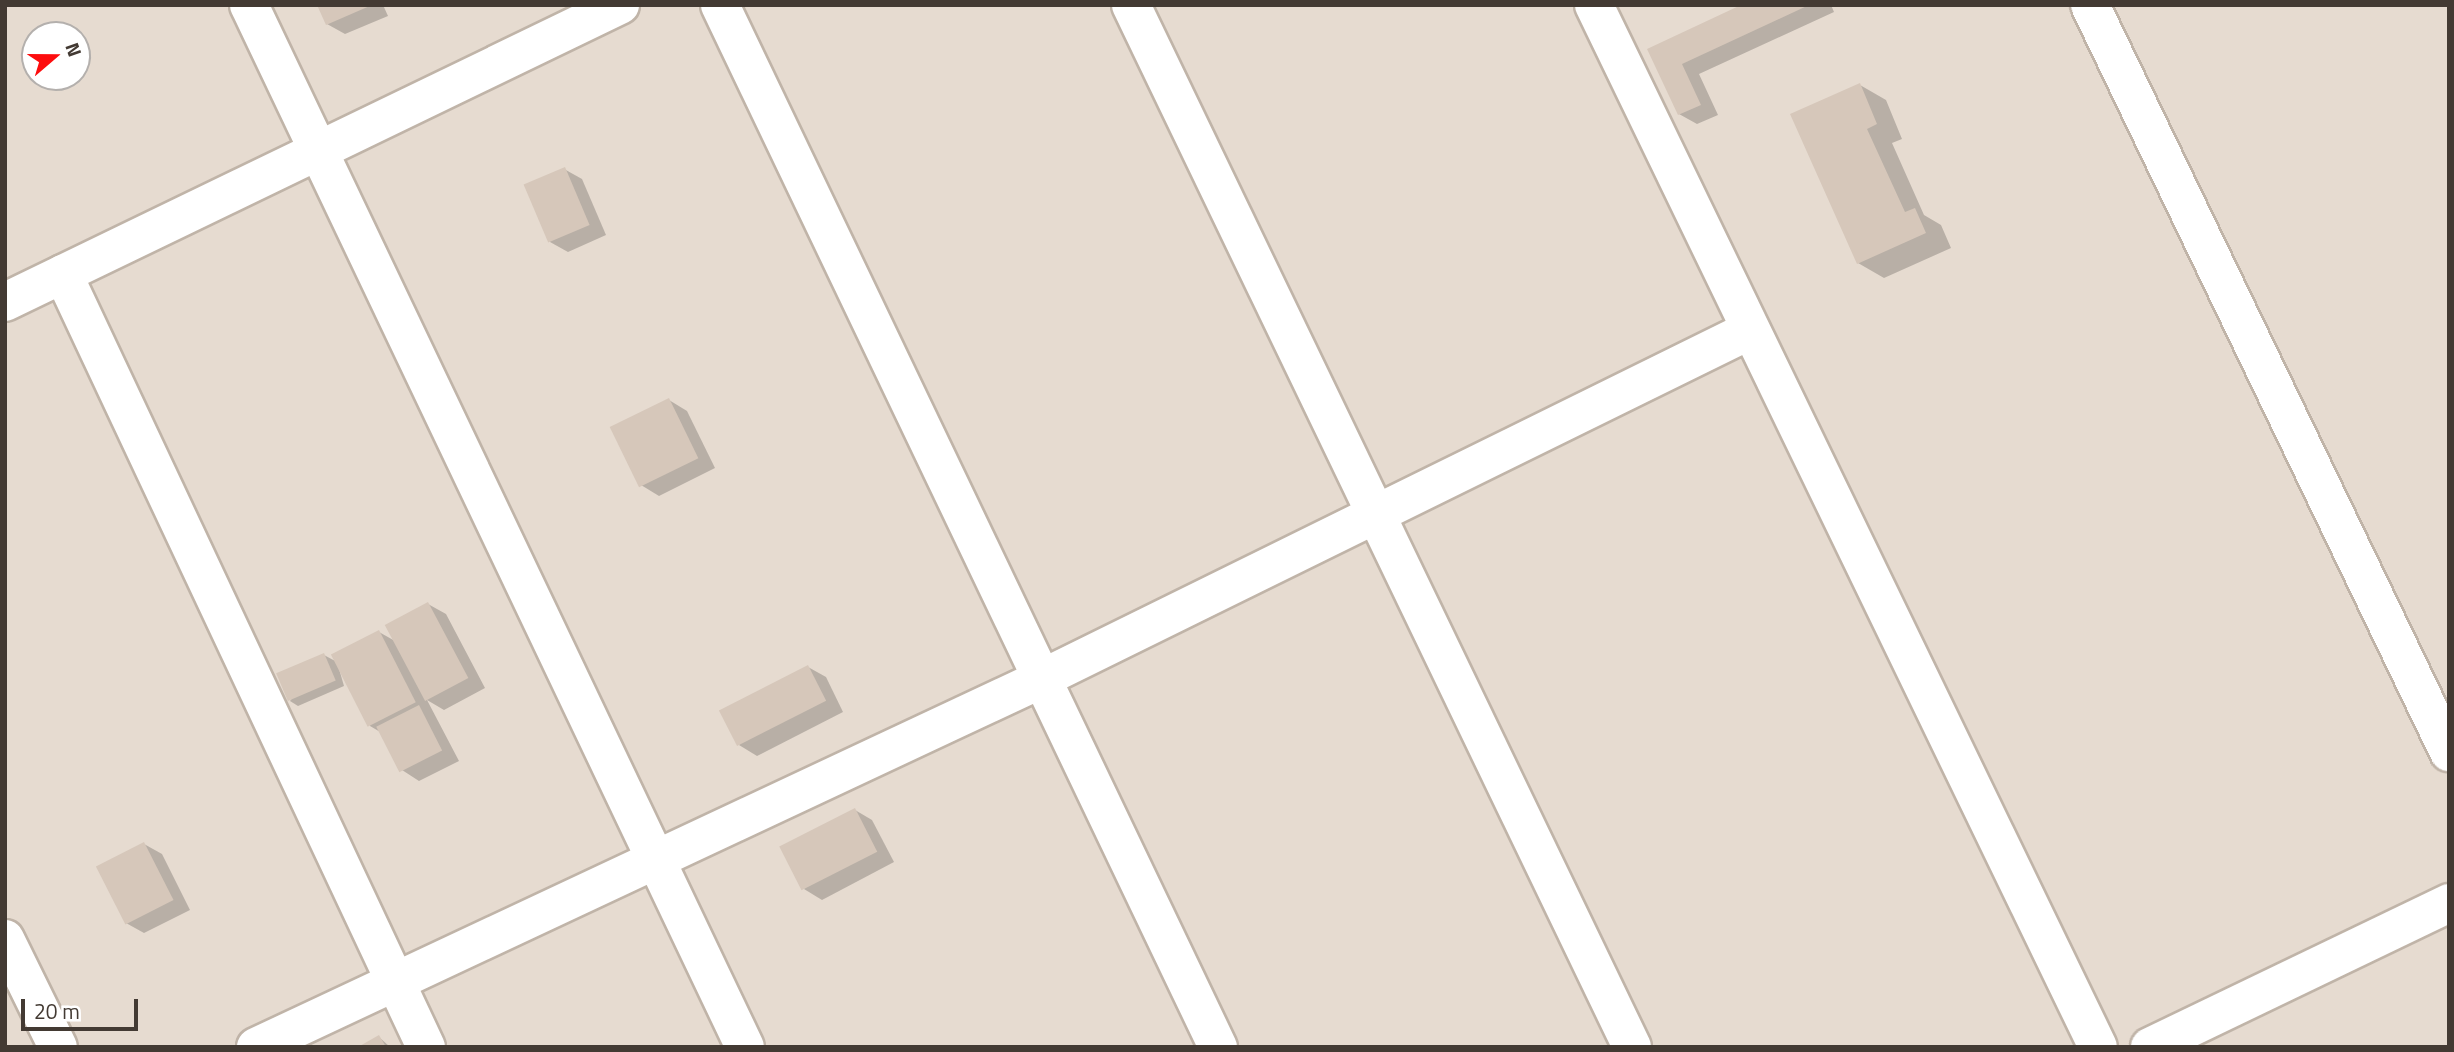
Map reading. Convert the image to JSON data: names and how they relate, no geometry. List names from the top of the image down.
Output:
{
  "scale_bar": "20 m",
  "north": "right"
}
